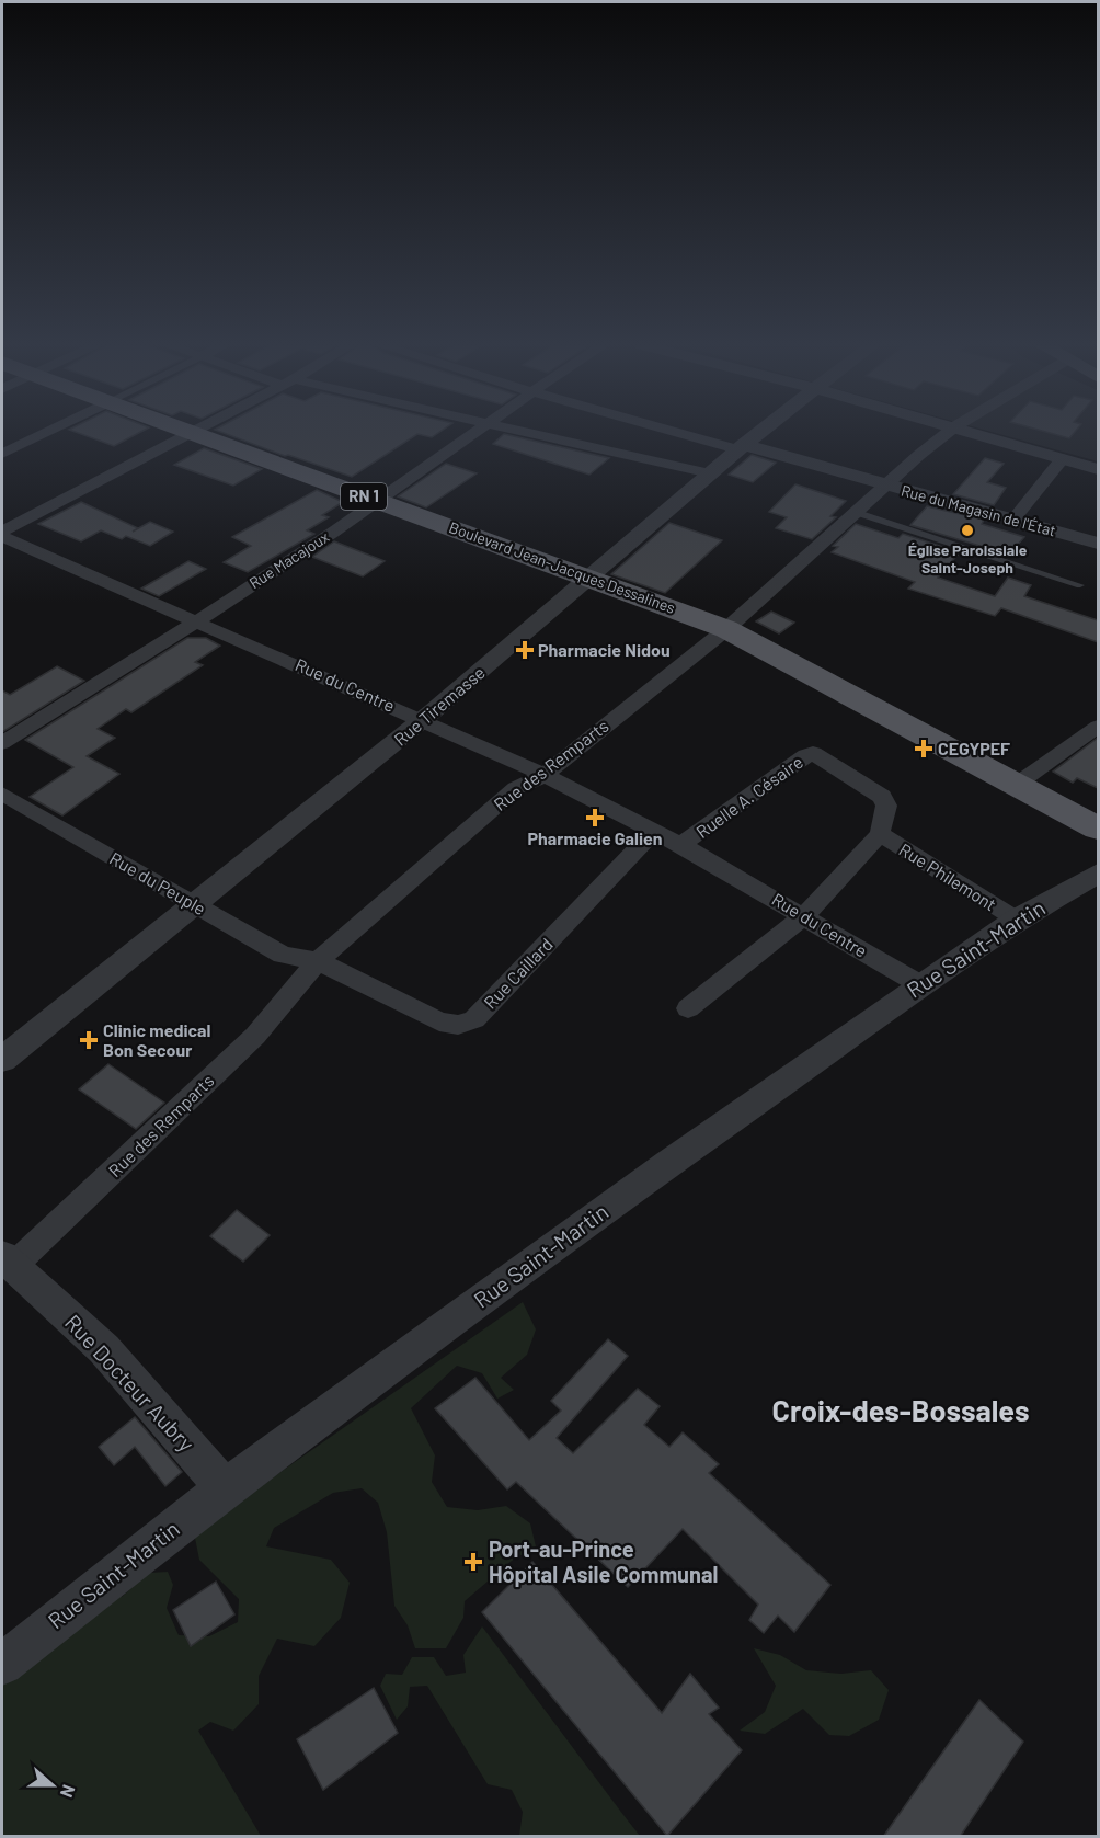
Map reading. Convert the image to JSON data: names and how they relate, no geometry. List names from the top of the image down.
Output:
{
  "streets": {
    "main road": ["RN 1", "Boulevard Jean-Jacques Dessalines"],
    "street": [
      "Rue du Magasin de l'État",
      "Rue Macajoux",
      "Rue du Centre",
      "Rue Tiremasse",
      "Rue des Remparts",
      "Ruelle A. Césaire",
      "Rue Philemont",
      "Rue du Peuple",
      "Rue Saint-Martin",
      "Rue Caillard",
      "Rue Docteur Aubry"
    ]
  },
  "crossings": [
    ["Rue du Magasin de l'État", "Rue Tiremasse"],
    ["Rue du Magasin de l'État", "Rue des Remparts"],
    ["Rue Macajoux", "Boulevard Jean-Jacques Dessalines"],
    ["Rue Macajoux", "Rue du Centre"],
    ["Boulevard Jean-Jacques Dessalines", "Rue Tiremasse"],
    ["Boulevard Jean-Jacques Dessalines", "Rue des Remparts"],
    ["Rue du Centre", "Rue Tiremasse"],
    ["Rue du Centre", "Rue des Remparts"],
    ["Rue du Centre", "Ruelle A. Césaire"],
    ["Rue du Centre", "Rue Saint-Martin"],
    ["Rue du Centre", "Rue Caillard"],
    ["Rue Tiremasse", "Rue du Peuple"],
    ["Rue des Remparts", "Rue du Peuple"],
    ["Rue des Remparts", "Rue Caillard"],
    ["Rue des Remparts", "Rue Docteur Aubry"],
    ["Ruelle A. Césaire", "Rue Philemont"],
    ["Rue Philemont", "Rue Saint-Martin"],
    ["Rue du Peuple", "Rue Caillard"],
    ["Rue Saint-Martin", "Rue Docteur Aubry"]
  ],
  "districts": ["Croix-des-Bossales"],
  "places": {
    "other": ["Église Paroissiale Saint-Joseph"],
    "health": [
      "Pharmacie Nidou",
      "CEGYPEF",
      "Pharmacie Galien",
      "Clinic medical Bon Secour",
      "Port-au-Prince Hôpital Asile Communal"
    ]
  },
  "north": "right"
}
